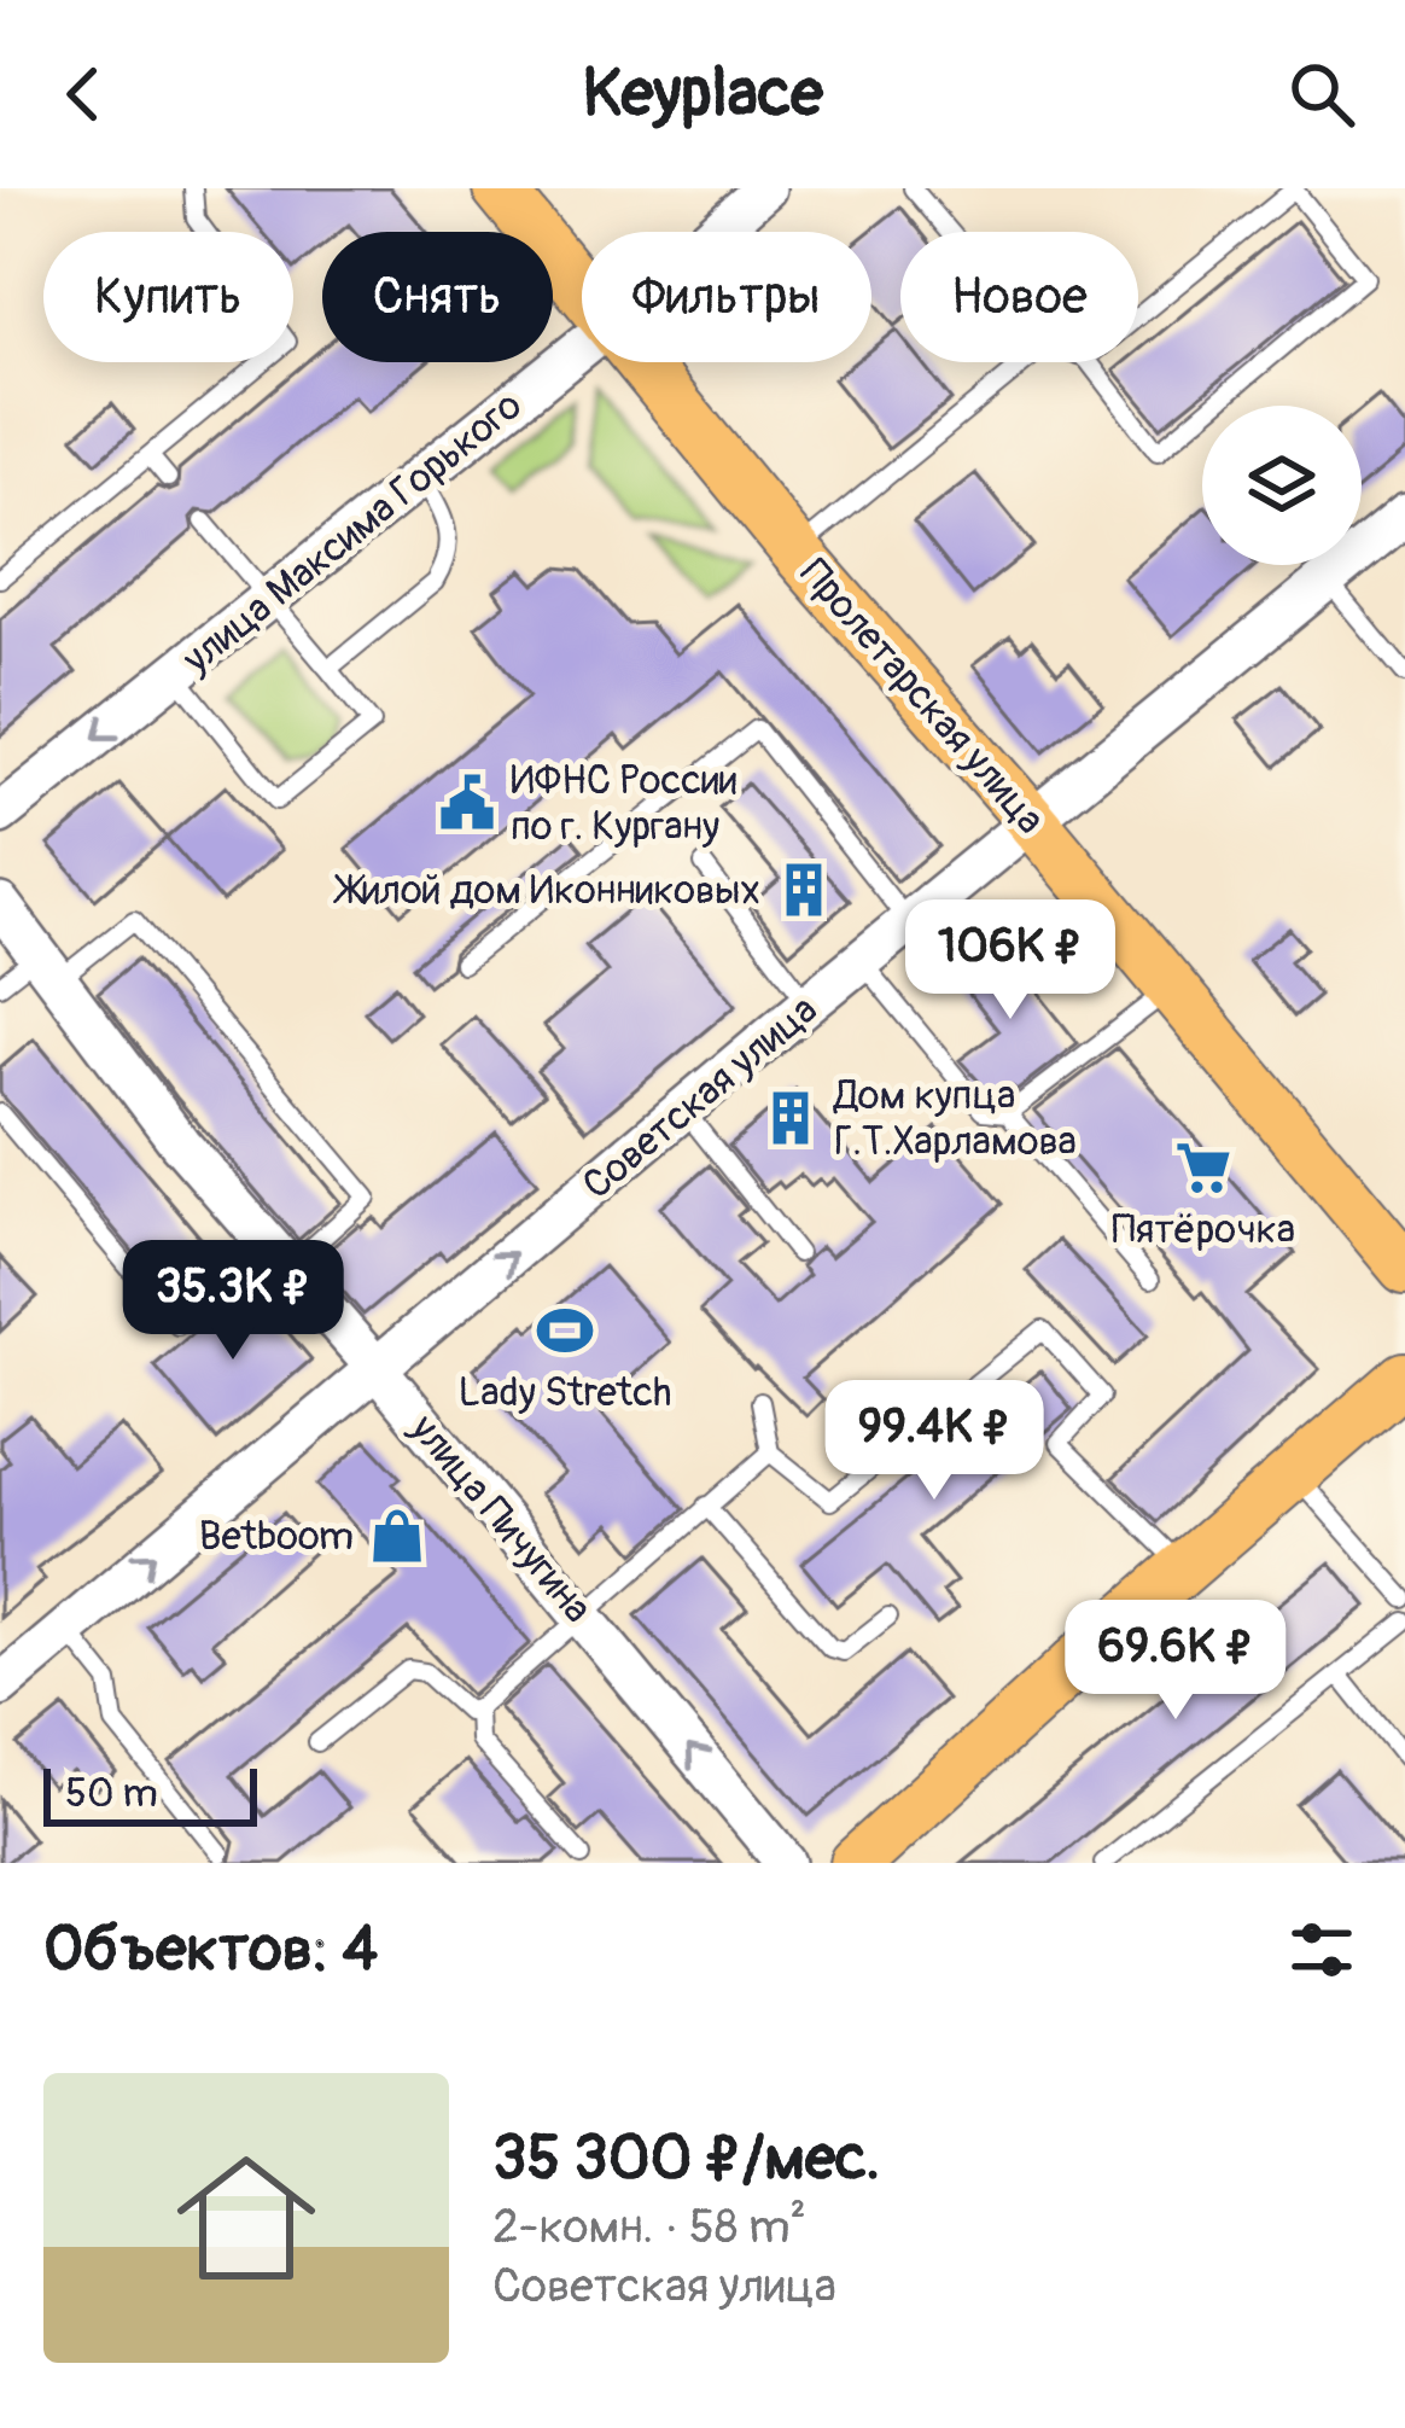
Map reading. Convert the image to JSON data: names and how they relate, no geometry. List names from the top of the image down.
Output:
{
  "streets": {
    "main road": ["Пролетарская улица"],
    "street": ["улица Максима Горького", "Советская улица", "улица Пичугина"]
  },
  "crossings": [
    ["Пролетарская улица", "Советская улица"],
    ["Советская улица", "улица Пичугина"]
  ],
  "one_way": ["Советская улица"],
  "places": {
    "public building": ["ИФНС России по г. Кургану"],
    "building": ["Жилой дом Иконниковых", "Дом купца Г.Т.Харламова"],
    "supermarket": ["Пятёрочка"],
    "sports": ["Lady Stretch"],
    "shop": ["Betboom"]
  },
  "scale_bar": "50 m",
  "page": {
    "header": "Keyplace",
    "chip": [
      "Купить",
      "Снять",
      "Фильтры",
      "Новое"
    ],
    "price": [
      "106K ₽",
      "35.3K ₽",
      "99.4K ₽",
      "69.6K ₽"
    ],
    "scale": "50 m",
    "heading": "Объектов: 4",
    "list": [
      {
        "name": "35 300 ₽/мес.",
        "note": "2-комн. · 58 m² · Советская улица"
      }
    ]
  }
}
